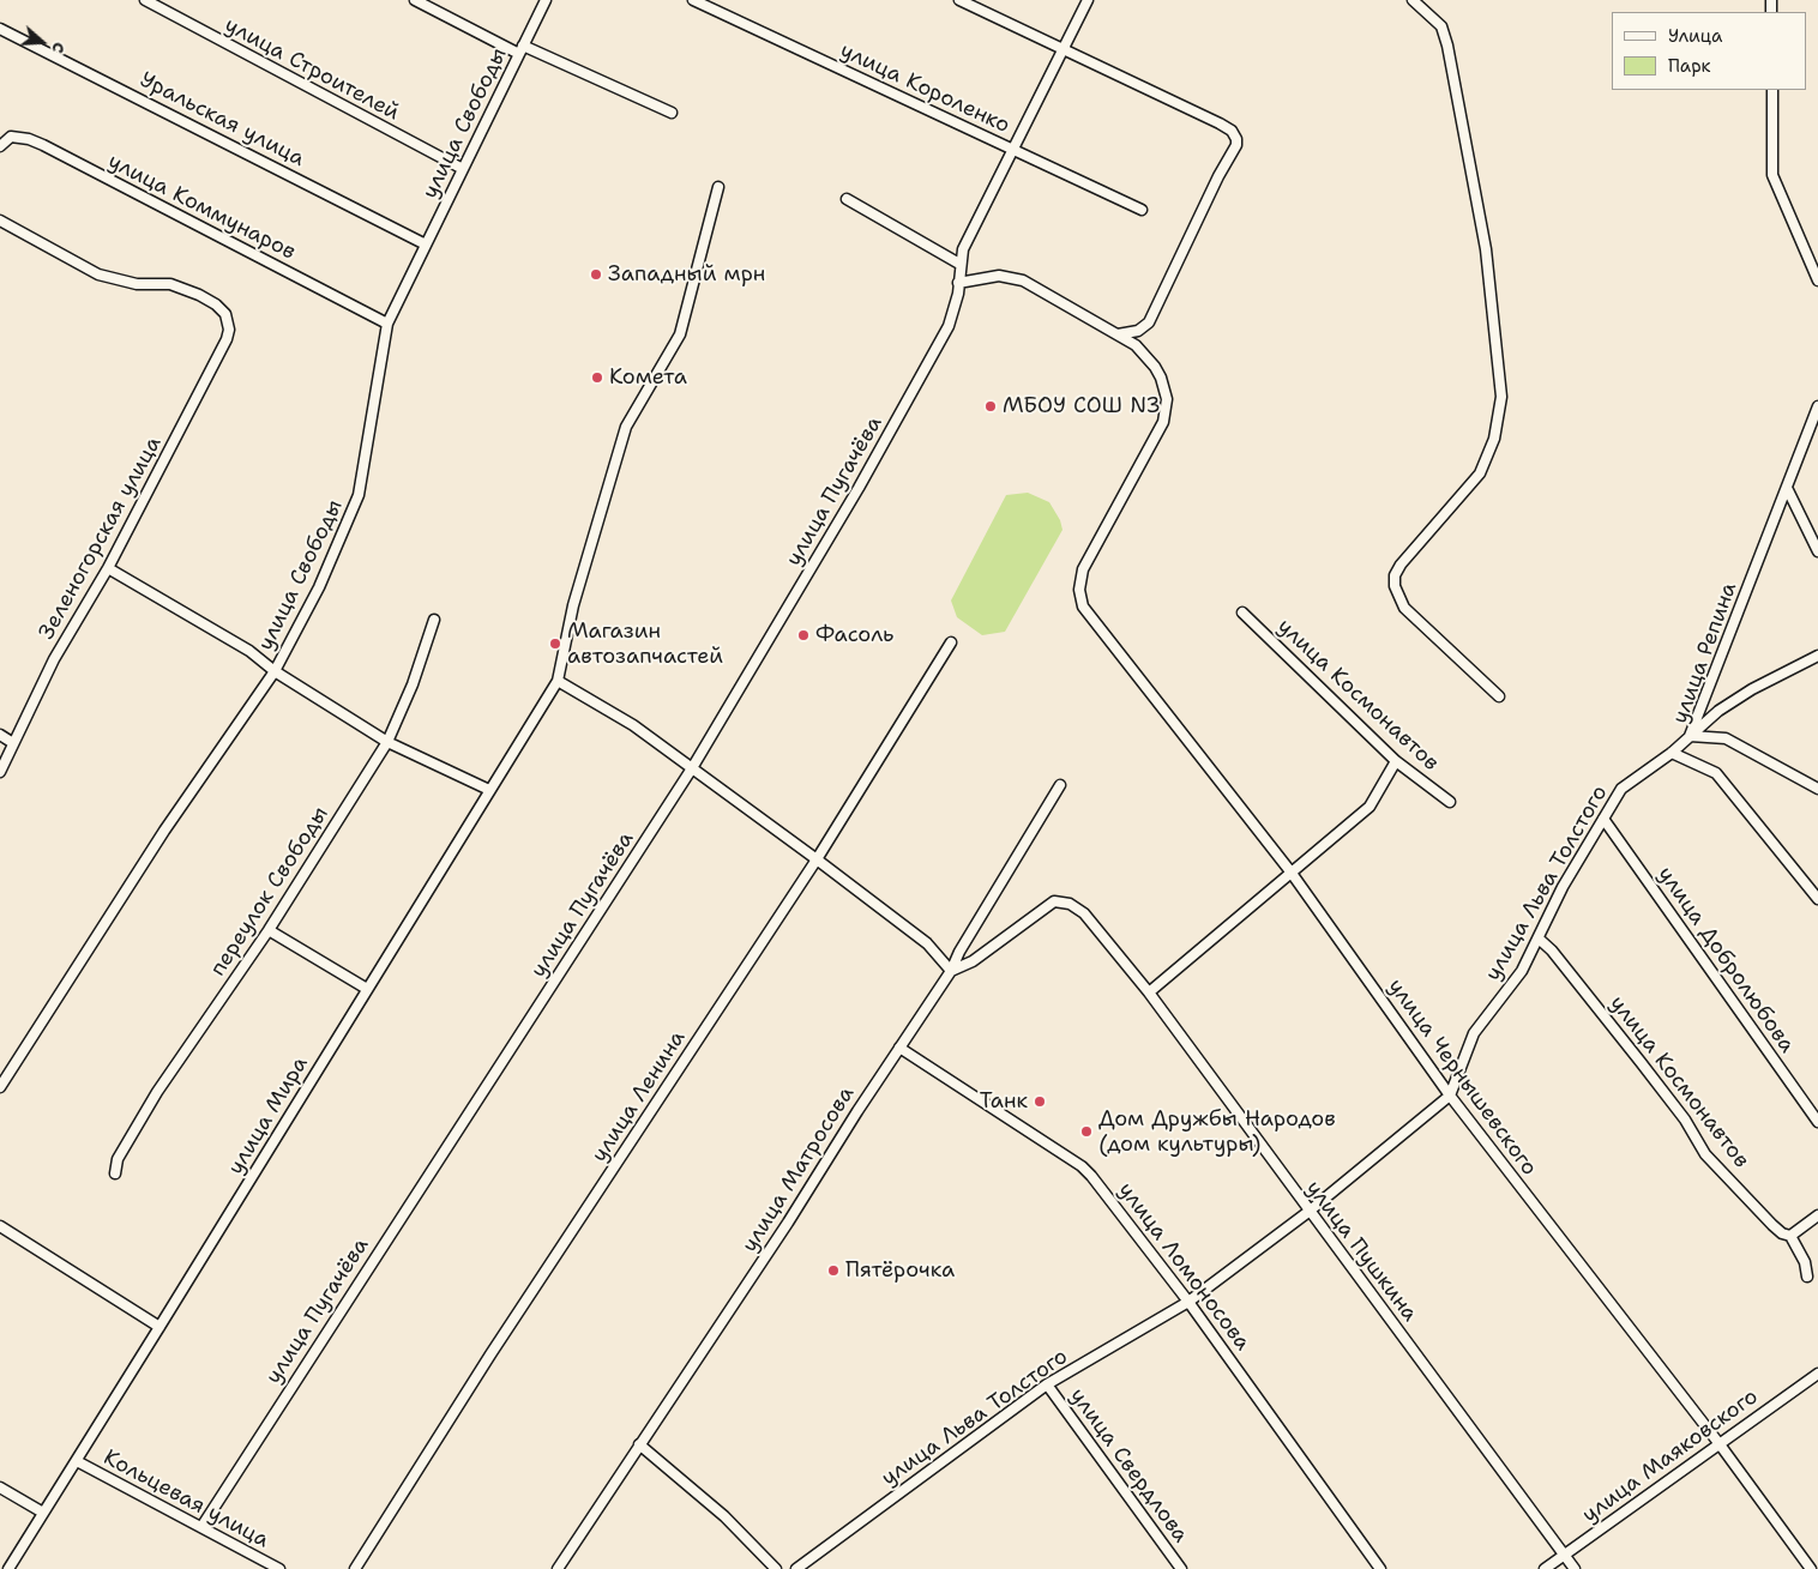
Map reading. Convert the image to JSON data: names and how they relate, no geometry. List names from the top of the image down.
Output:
{
  "streets": {
    "street": [
      "улица Строителей",
      "улица Короленко",
      "Уральская улица",
      "улица Свободы",
      "улица Коммунаров",
      "улица Пугачёва",
      "Зеленогорская улица",
      "улица Репина",
      "улица Космонавтов",
      "улица Льва Толстого",
      "переулок Свободы",
      "улица Добролюбова",
      "улица Чернышевского",
      "улица Ленина",
      "улица Мира",
      "улица Матросова",
      "улица Пушкина",
      "улица Ломоносова",
      "улица Маяковского",
      "улица Свердлова",
      "Кольцевая улица"
    ]
  },
  "crossings": [
    ["улица Строителей", "улица Свободы"],
    ["улица Короленко", "улица Пугачёва"],
    ["Уральская улица", "улица Свободы"],
    ["улица Свободы", "улица Коммунаров"],
    ["улица Пугачёва", "Кольцевая улица"],
    ["улица Репина", "улица Льва Толстого"],
    ["улица Космонавтов", "улица Льва Толстого"],
    ["улица Льва Толстого", "улица Добролюбова"],
    ["улица Льва Толстого", "улица Чернышевского"],
    ["улица Льва Толстого", "улица Пушкина"],
    ["улица Льва Толстого", "улица Ломоносова"],
    ["улица Льва Толстого", "улица Свердлова"],
    ["улица Чернышевского", "улица Маяковского"],
    ["улица Мира", "Кольцевая улица"],
    ["улица Матросова", "улица Пушкина"],
    ["улица Матросова", "улица Ломоносова"],
    ["улица Пушкина", "улица Маяковского"]
  ],
  "places": [
    "Западный мрн",
    "Комета",
    "МБОУ СОШ N3",
    "Фасоль",
    "Магазин автозапчастей",
    "Танк",
    "Дом Дружбы Народов (дом культуры)",
    "Пятёрочка"
  ],
  "legend": ["Улица", "Парк"],
  "north": "right"
}
